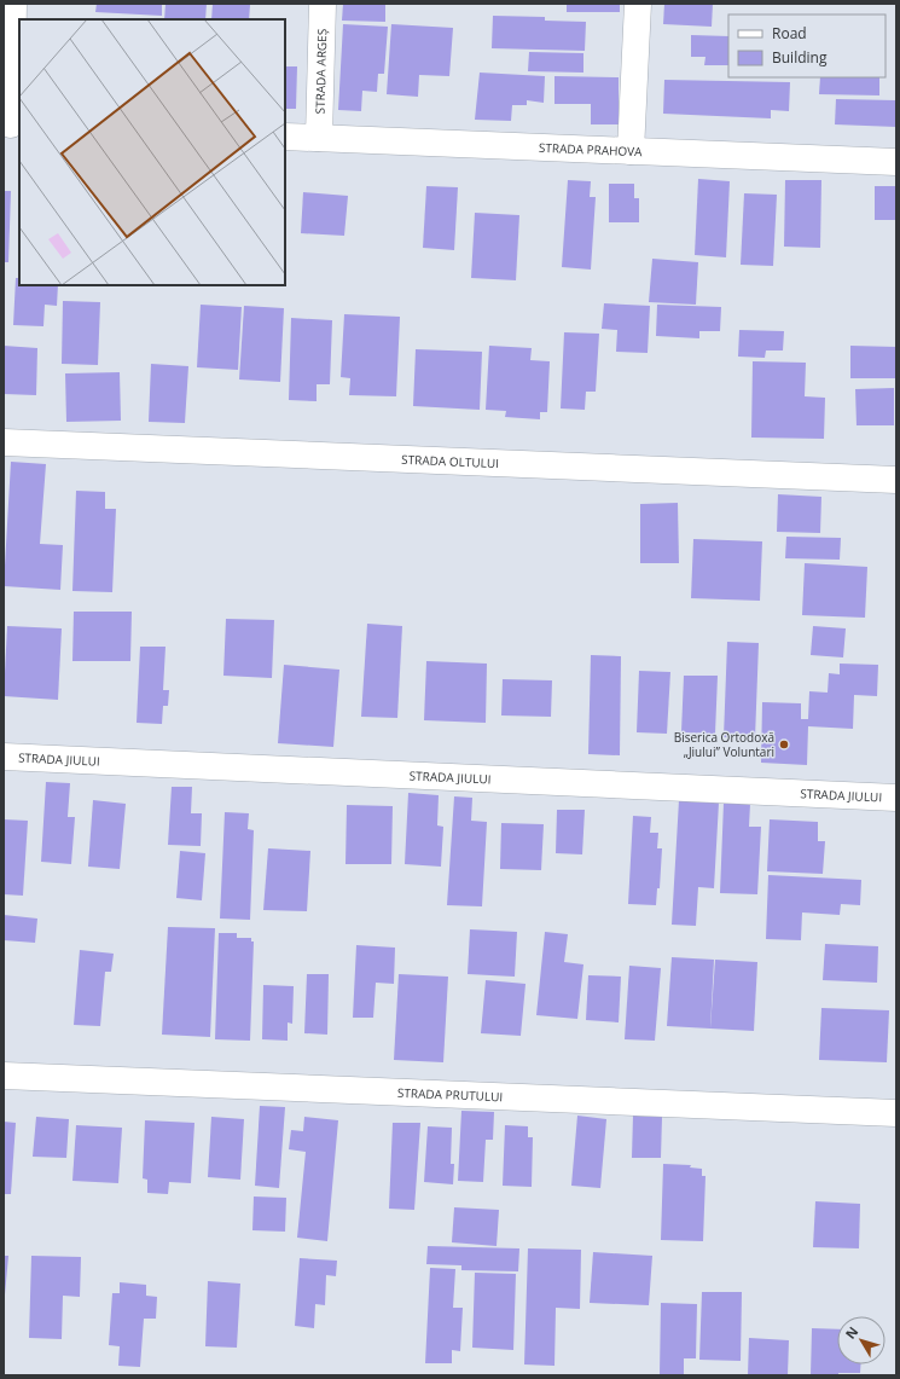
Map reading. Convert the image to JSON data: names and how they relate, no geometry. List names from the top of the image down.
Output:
{
  "streets": {
    "street": [
      "STRADA ARGEȘ",
      "STRADA PRAHOVA",
      "STRADA OLTULUI",
      "STRADA JIULUI",
      "STRADA PRUTULUI"
    ]
  },
  "crossings": [
    ["STRADA ARGEȘ", "STRADA PRAHOVA"]
  ],
  "places": ["Biserica Ortodoxă „Jiului” Voluntari"],
  "legend": ["Road", "Building"],
  "north": "top left"
}
